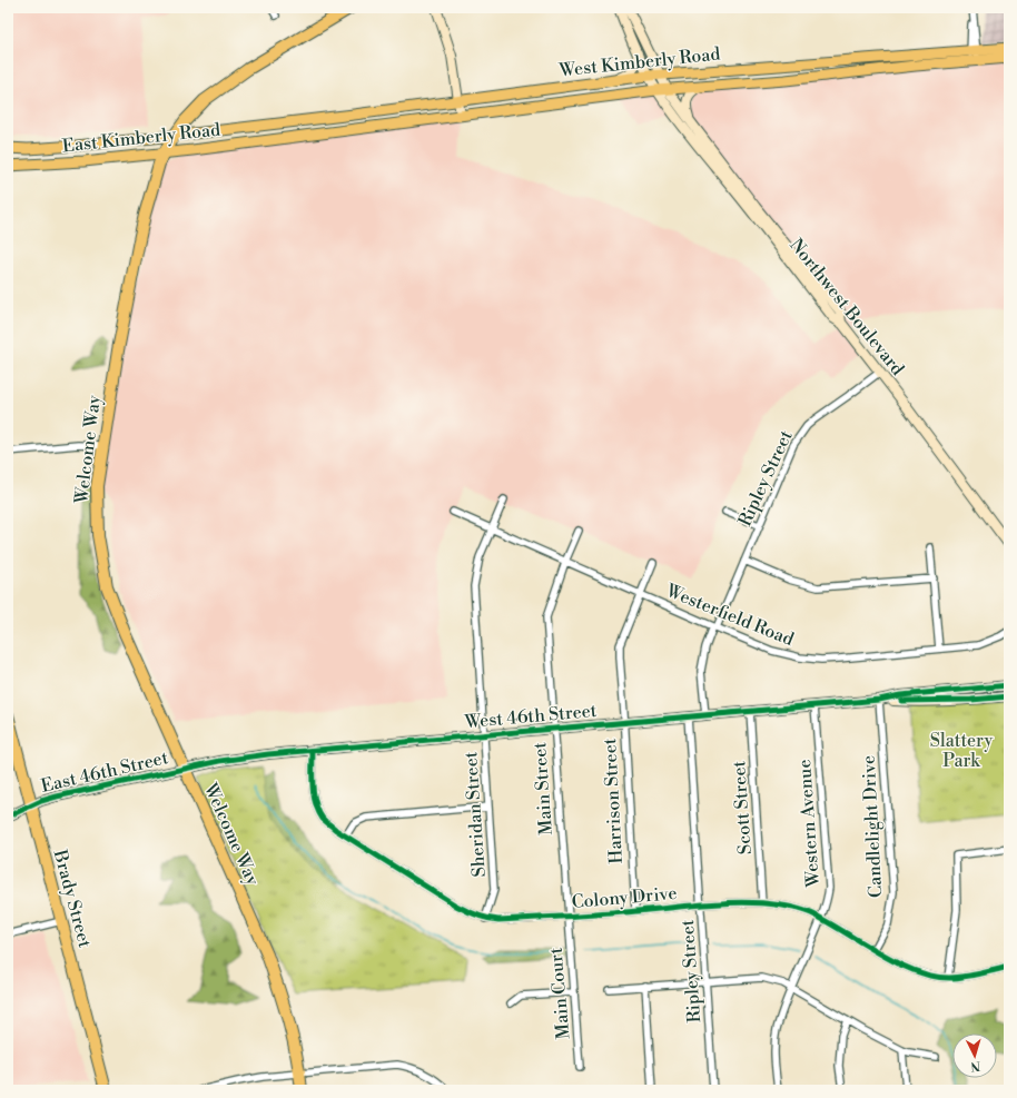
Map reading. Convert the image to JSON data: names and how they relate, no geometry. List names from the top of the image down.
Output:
{
  "streets": {
    "highway": ["Welcome Way", "Brady Street"],
    "main road": ["West Kimberly Road", "East Kimberly Road"],
    "street": [
      "Northwest Boulevard",
      "Ripley Street",
      "Westerfield Road",
      "West 46th Street",
      "East 46th Street",
      "Main Street",
      "Harrison Street",
      "Scott Street",
      "Sheridan Street",
      "Western Avenue",
      "Candlelight Drive",
      "Colony Drive",
      "Main Court"
    ]
  },
  "crossings": [
    ["West Kimberly Road", "East Kimberly Road"],
    ["West Kimberly Road", "Northwest Boulevard"],
    ["East Kimberly Road", "Welcome Way"],
    ["Northwest Boulevard", "Ripley Street"],
    ["Welcome Way", "West 46th Street"],
    ["Welcome Way", "East 46th Street"],
    ["Ripley Street", "Westerfield Road"],
    ["Ripley Street", "West 46th Street"],
    ["Ripley Street", "Colony Drive"],
    ["Westerfield Road", "Main Street"],
    ["Westerfield Road", "Harrison Street"],
    ["Westerfield Road", "Sheridan Street"],
    ["West 46th Street", "East 46th Street"],
    ["West 46th Street", "Main Street"],
    ["West 46th Street", "Harrison Street"],
    ["West 46th Street", "Scott Street"],
    ["West 46th Street", "Sheridan Street"],
    ["West 46th Street", "Western Avenue"],
    ["West 46th Street", "Candlelight Drive"],
    ["West 46th Street", "Colony Drive"],
    ["East 46th Street", "Brady Street"],
    ["Main Street", "Colony Drive"],
    ["Main Street", "Main Court"],
    ["Harrison Street", "Colony Drive"],
    ["Scott Street", "Colony Drive"],
    ["Sheridan Street", "Colony Drive"],
    ["Western Avenue", "Colony Drive"],
    ["Candlelight Drive", "Colony Drive"],
    ["Colony Drive", "Main Court"]
  ],
  "parks": ["Slattery Park"],
  "north": "bottom"
}
